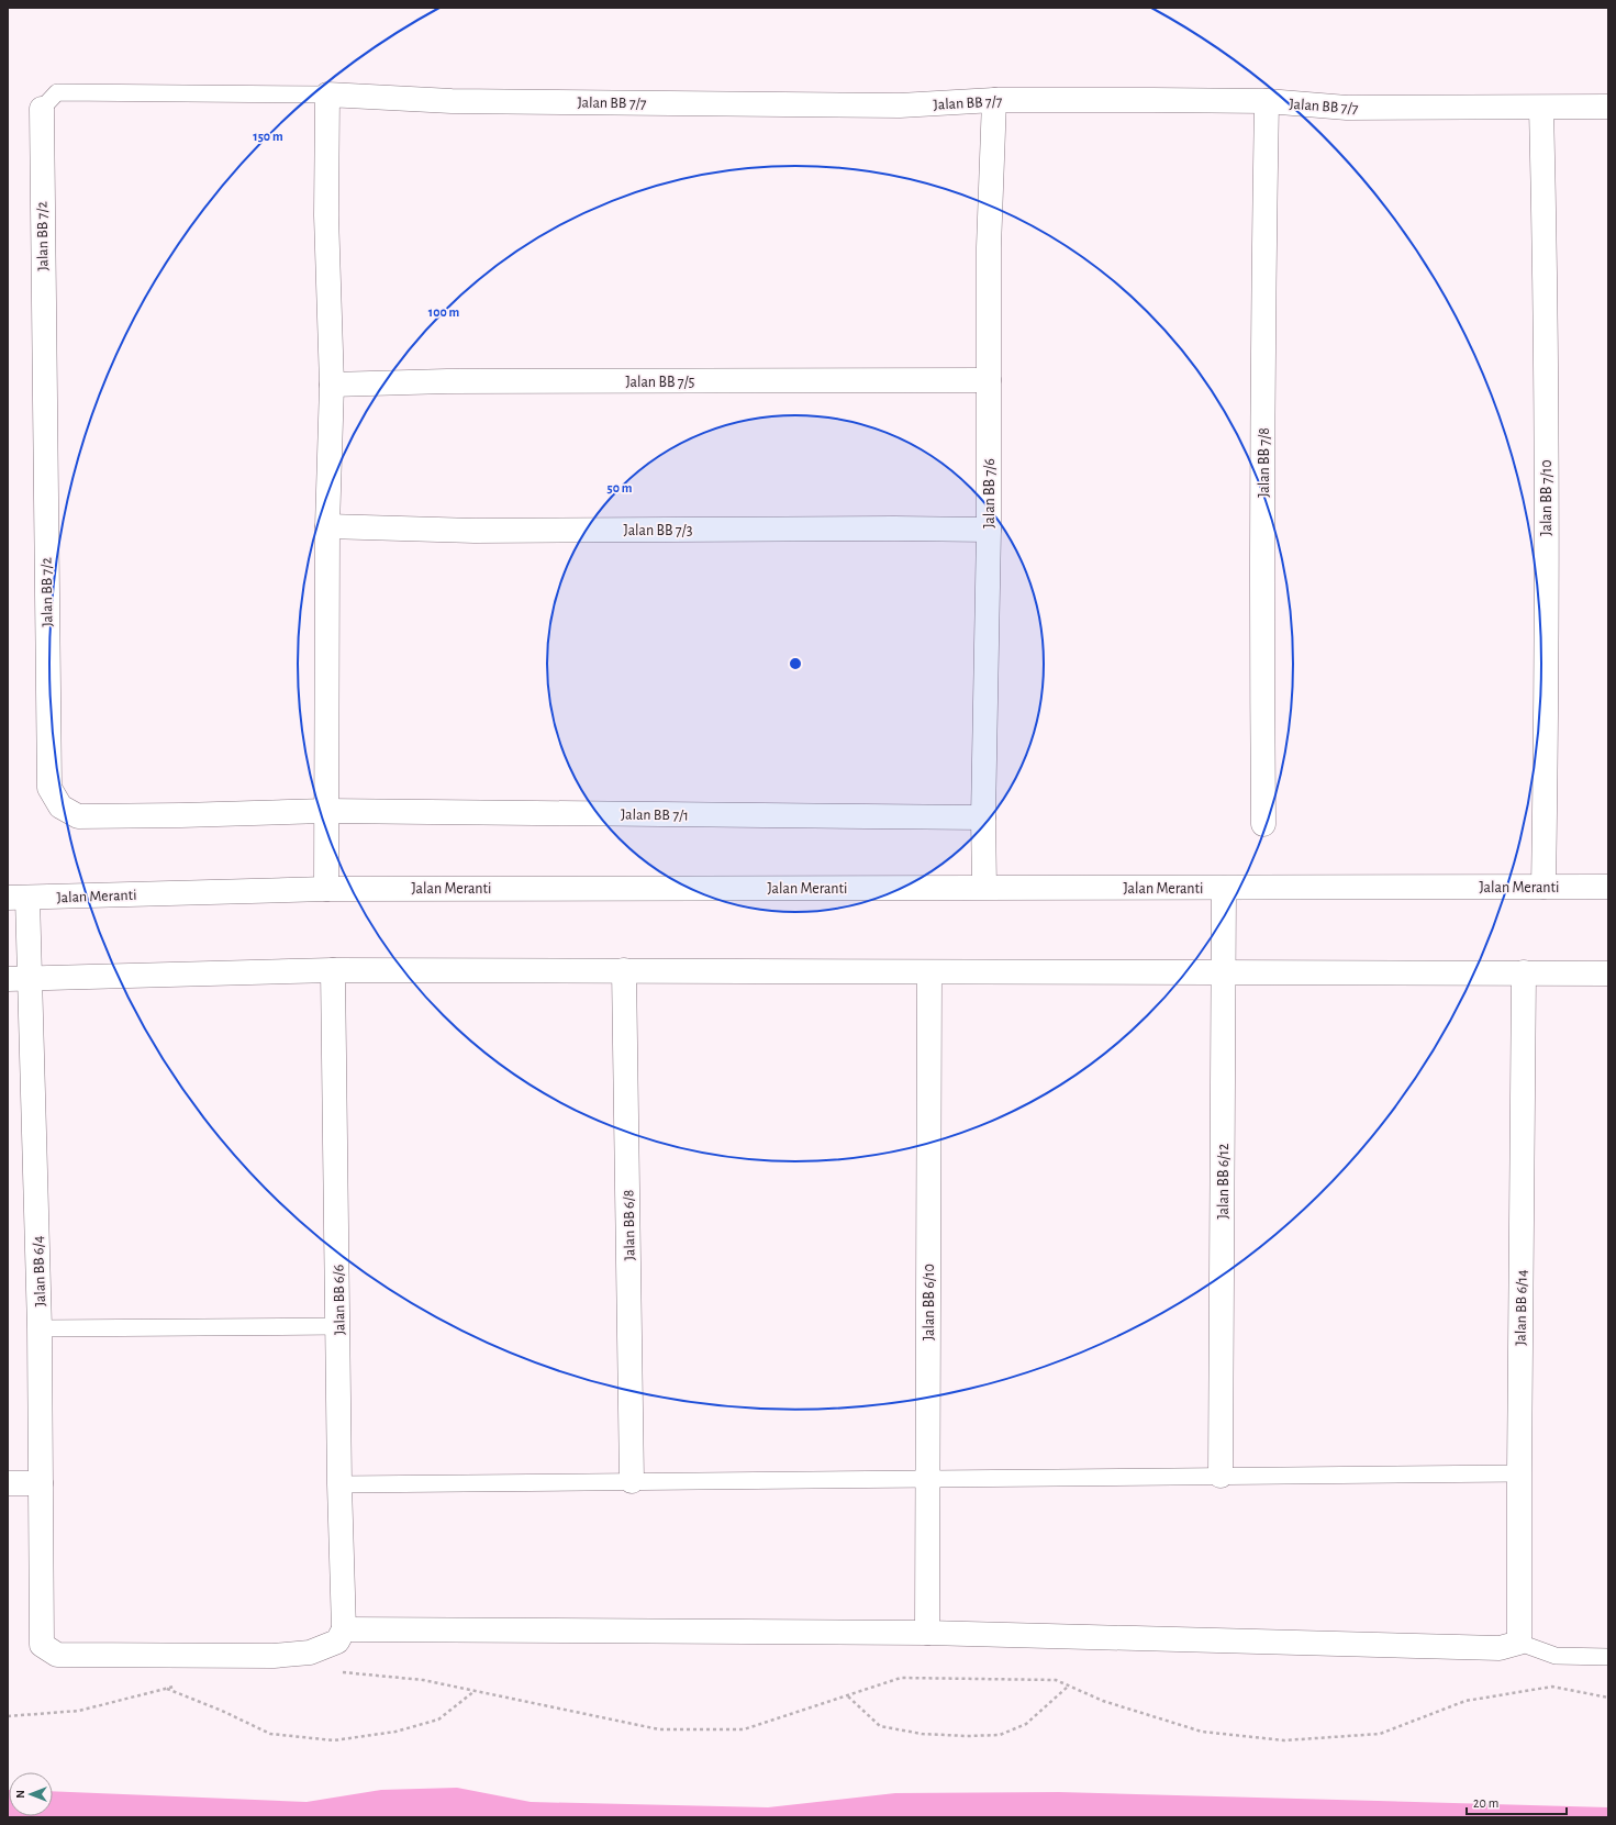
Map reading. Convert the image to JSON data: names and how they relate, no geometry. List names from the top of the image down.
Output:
{
  "streets": {
    "street": [
      "Jalan BB 7/7",
      "Jalan BB 7/2",
      "Jalan BB 7/5",
      "Jalan BB 7/8",
      "Jalan BB 7/6",
      "Jalan BB 7/10",
      "Jalan BB 7/3",
      "Jalan BB 7/1",
      "Jalan Meranti",
      "Jalan BB 6/12",
      "Jalan BB 6/8",
      "Jalan BB 6/4",
      "Jalan BB 6/6",
      "Jalan BB 6/10",
      "Jalan BB 6/14"
    ]
  },
  "crossings": [
    ["Jalan BB 7/7", "Jalan BB 7/8"],
    ["Jalan BB 7/7", "Jalan BB 7/6"],
    ["Jalan BB 7/7", "Jalan BB 7/10"],
    ["Jalan BB 7/2", "Jalan BB 7/1"],
    ["Jalan BB 7/5", "Jalan BB 7/6"],
    ["Jalan BB 7/6", "Jalan BB 7/3"],
    ["Jalan BB 7/6", "Jalan BB 7/1"],
    ["Jalan BB 7/6", "Jalan Meranti"],
    ["Jalan BB 7/10", "Jalan Meranti"],
    ["Jalan Meranti", "Jalan BB 6/12"],
    ["Jalan Meranti", "Jalan BB 6/4"],
    ["Jalan BB 6/4", "Jalan BB 6/6"]
  ],
  "scale_bar": "20 m",
  "north": "left",
  "rings": ["150 m", "100 m", "50 m"]
}
